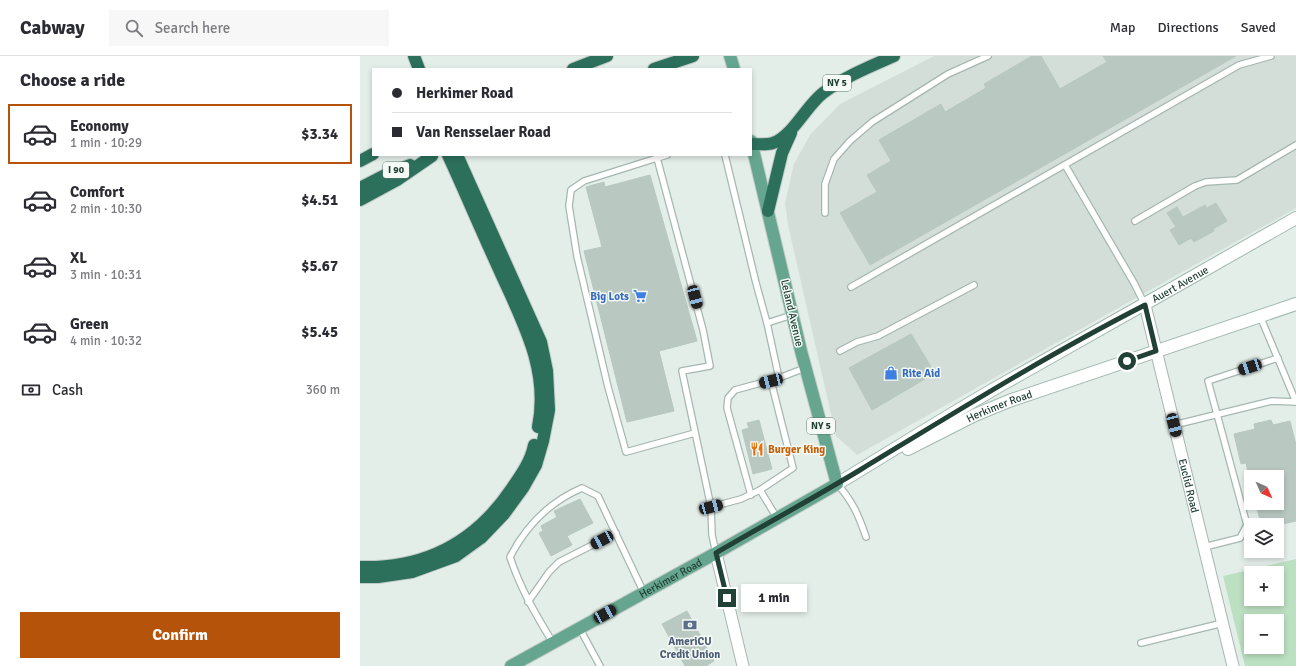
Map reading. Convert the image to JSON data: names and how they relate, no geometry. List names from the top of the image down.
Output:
{
  "streets": {
    "highway": ["NY 5", "I 90"],
    "main road": ["Auert Avenue", "Leland Avenue", "Herkimer Road"],
    "street": ["Euclid Road"]
  },
  "crossings": [
    ["NY 5", "Leland Avenue"],
    ["Auert Avenue", "Leland Avenue"],
    ["Auert Avenue", "Herkimer Road"],
    ["Auert Avenue", "Euclid Road"],
    ["Leland Avenue", "Herkimer Road"],
    ["Herkimer Road", "Euclid Road"]
  ],
  "places": {
    "supermarket": ["Big Lots"],
    "shop": ["Rite Aid"],
    "restaurant": ["Burger King"],
    "bank": ["AmeriCU Credit Union"]
  },
  "north": "bottom right",
  "page": {
    "header": "Cabway",
    "search": "Search here",
    "nav": ["Map", "Directions", "Saved"],
    "heading": "Choose a ride",
    "banner": ["Herkimer Road", "Van Rensselaer Road"],
    "list": [
      {
        "name": "Economy",
        "note": "1 min · 10:29",
        "value": "$3.34"
      },
      {
        "name": "Comfort",
        "note": "2 min · 10:30",
        "value": "$4.51"
      },
      {
        "name": "XL",
        "note": "3 min · 10:31",
        "value": "$5.67"
      },
      {
        "name": "Green",
        "note": "4 min · 10:32",
        "value": "$5.45"
      }
    ],
    "pay": ["Cash", "360 m"],
    "map_buttons": ["+", "−"],
    "bubble": "1 min",
    "buttons": "Confirm"
  }
}
